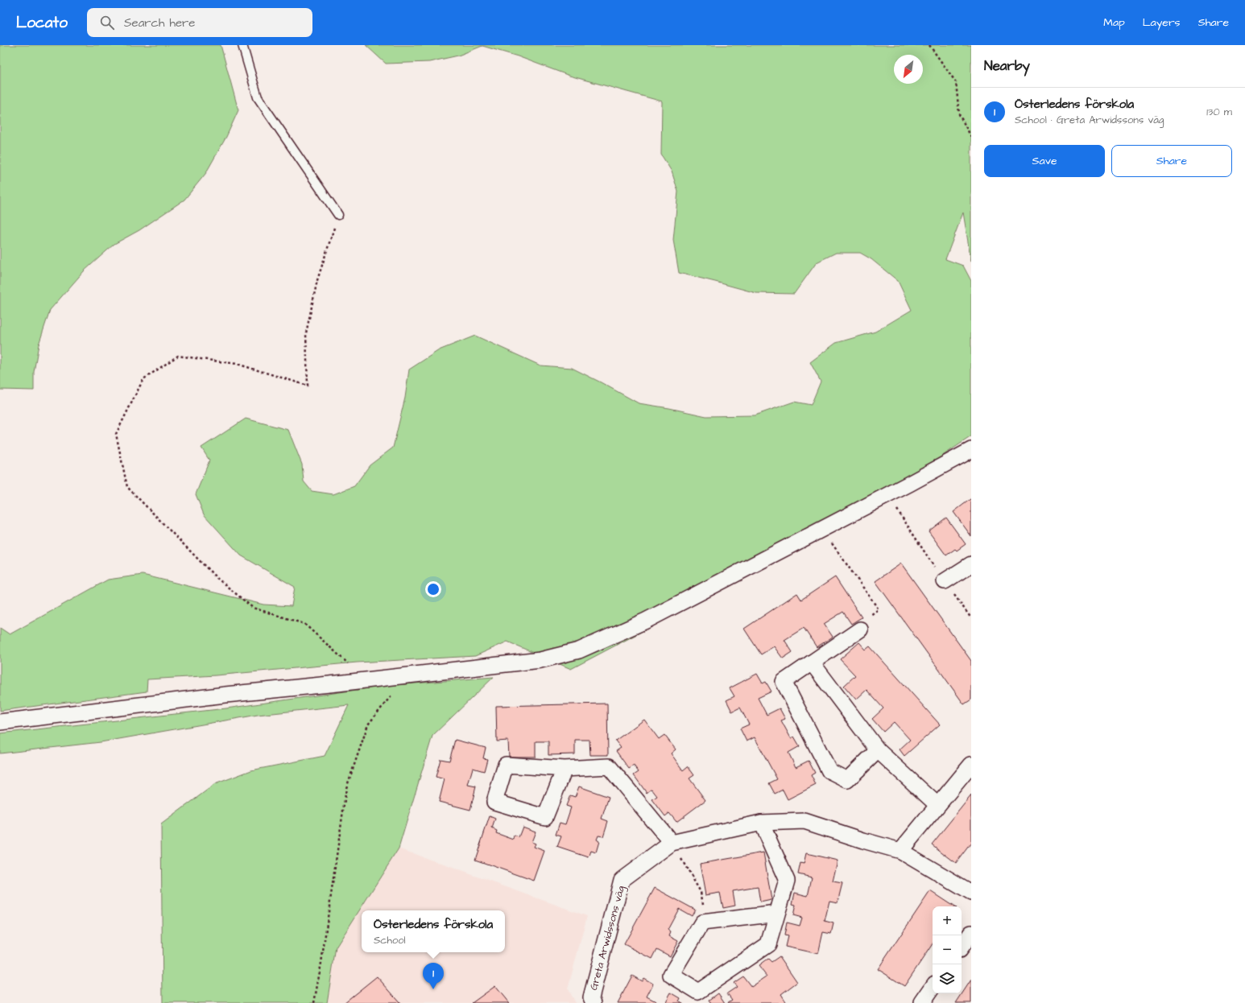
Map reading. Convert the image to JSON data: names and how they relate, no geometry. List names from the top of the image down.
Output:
{
  "streets": {
    "street": ["Greta Arwidssons väg"]
  },
  "north": "bottom left",
  "page": {
    "header": "Locato",
    "search": "Search here",
    "nav": ["Map", "Layers", "Share"],
    "heading": "Nearby",
    "list": [
      {
        "mark": "1",
        "name": "Österledens förskola",
        "note": "School · Greta Arwidssons väg",
        "value": "130 m"
      }
    ],
    "buttons": ["Save", "Share"],
    "map_buttons": ["+", "−"],
    "popup": ["Österledens förskola", "School"],
    "pins": "1"
  }
}
